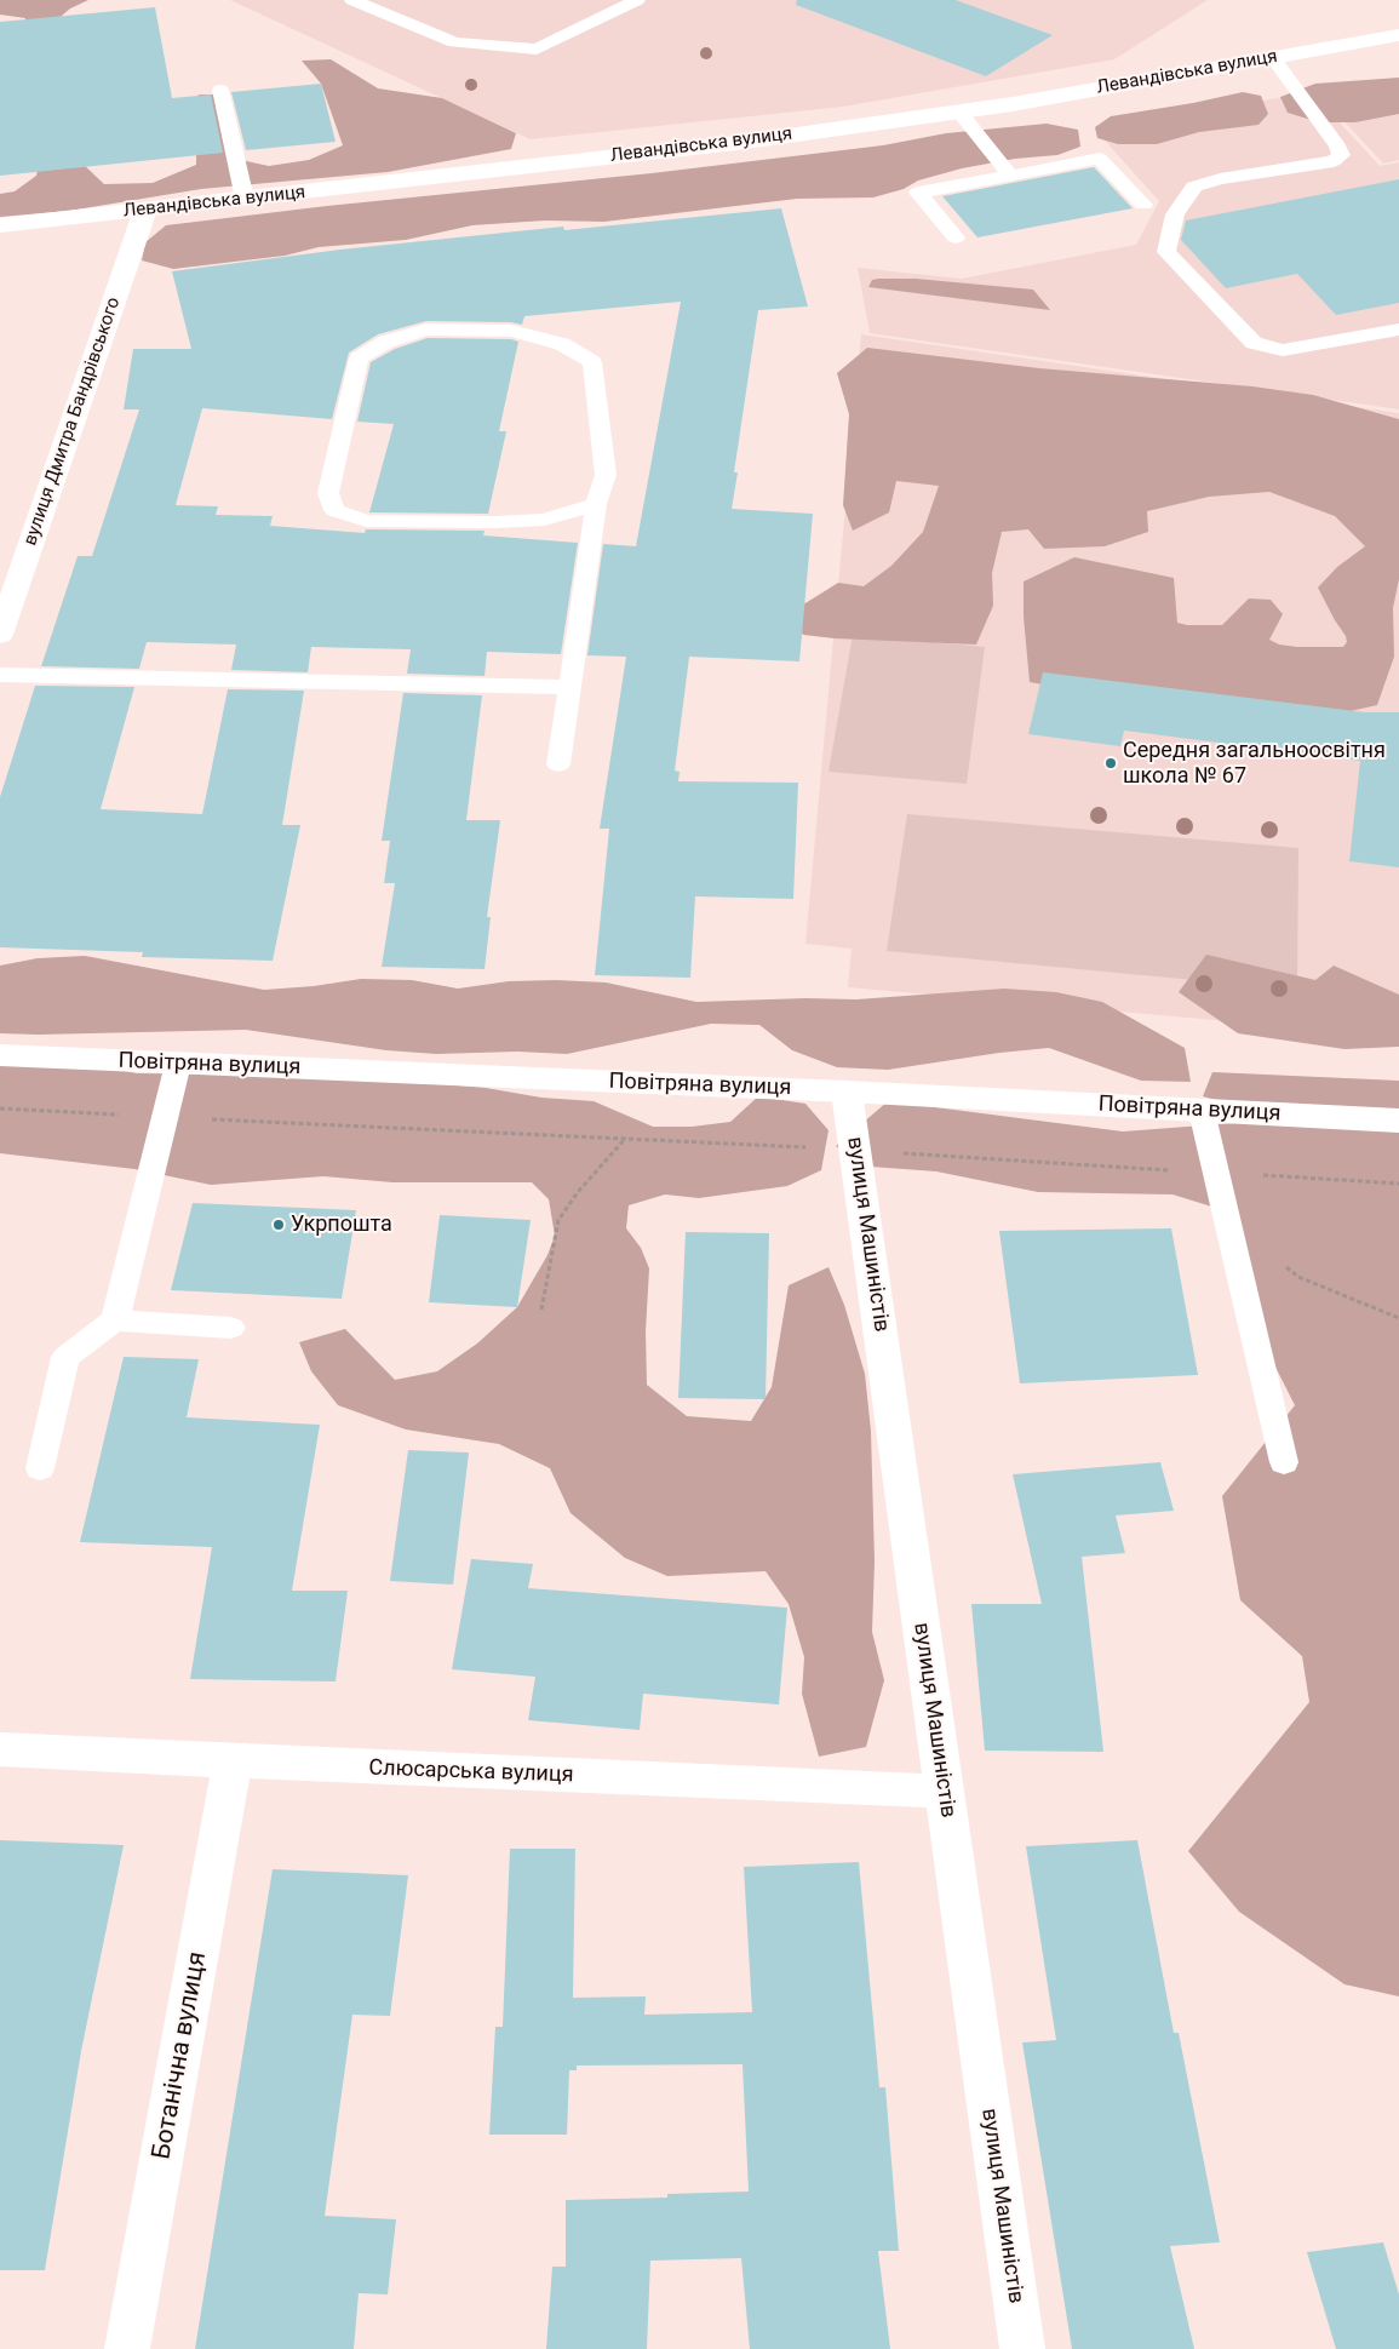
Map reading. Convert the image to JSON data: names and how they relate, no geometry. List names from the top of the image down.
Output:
{
  "streets": {
    "street": [
      "Левандівська вулиця",
      "вулиця Дмитра Бандрівського",
      "Повітряна вулиця",
      "вулиця Машиністів",
      "Слюсарська вулиця",
      "Ботанічна вулиця"
    ]
  },
  "crossings": [
    ["Левандівська вулиця", "вулиця Дмитра Бандрівського"],
    ["Повітряна вулиця", "вулиця Машиністів"],
    ["вулиця Машиністів", "Слюсарська вулиця"],
    ["Слюсарська вулиця", "Ботанічна вулиця"]
  ],
  "places": ["Середня загальноосвітня школа № 67", "Укрпошта"]
}
